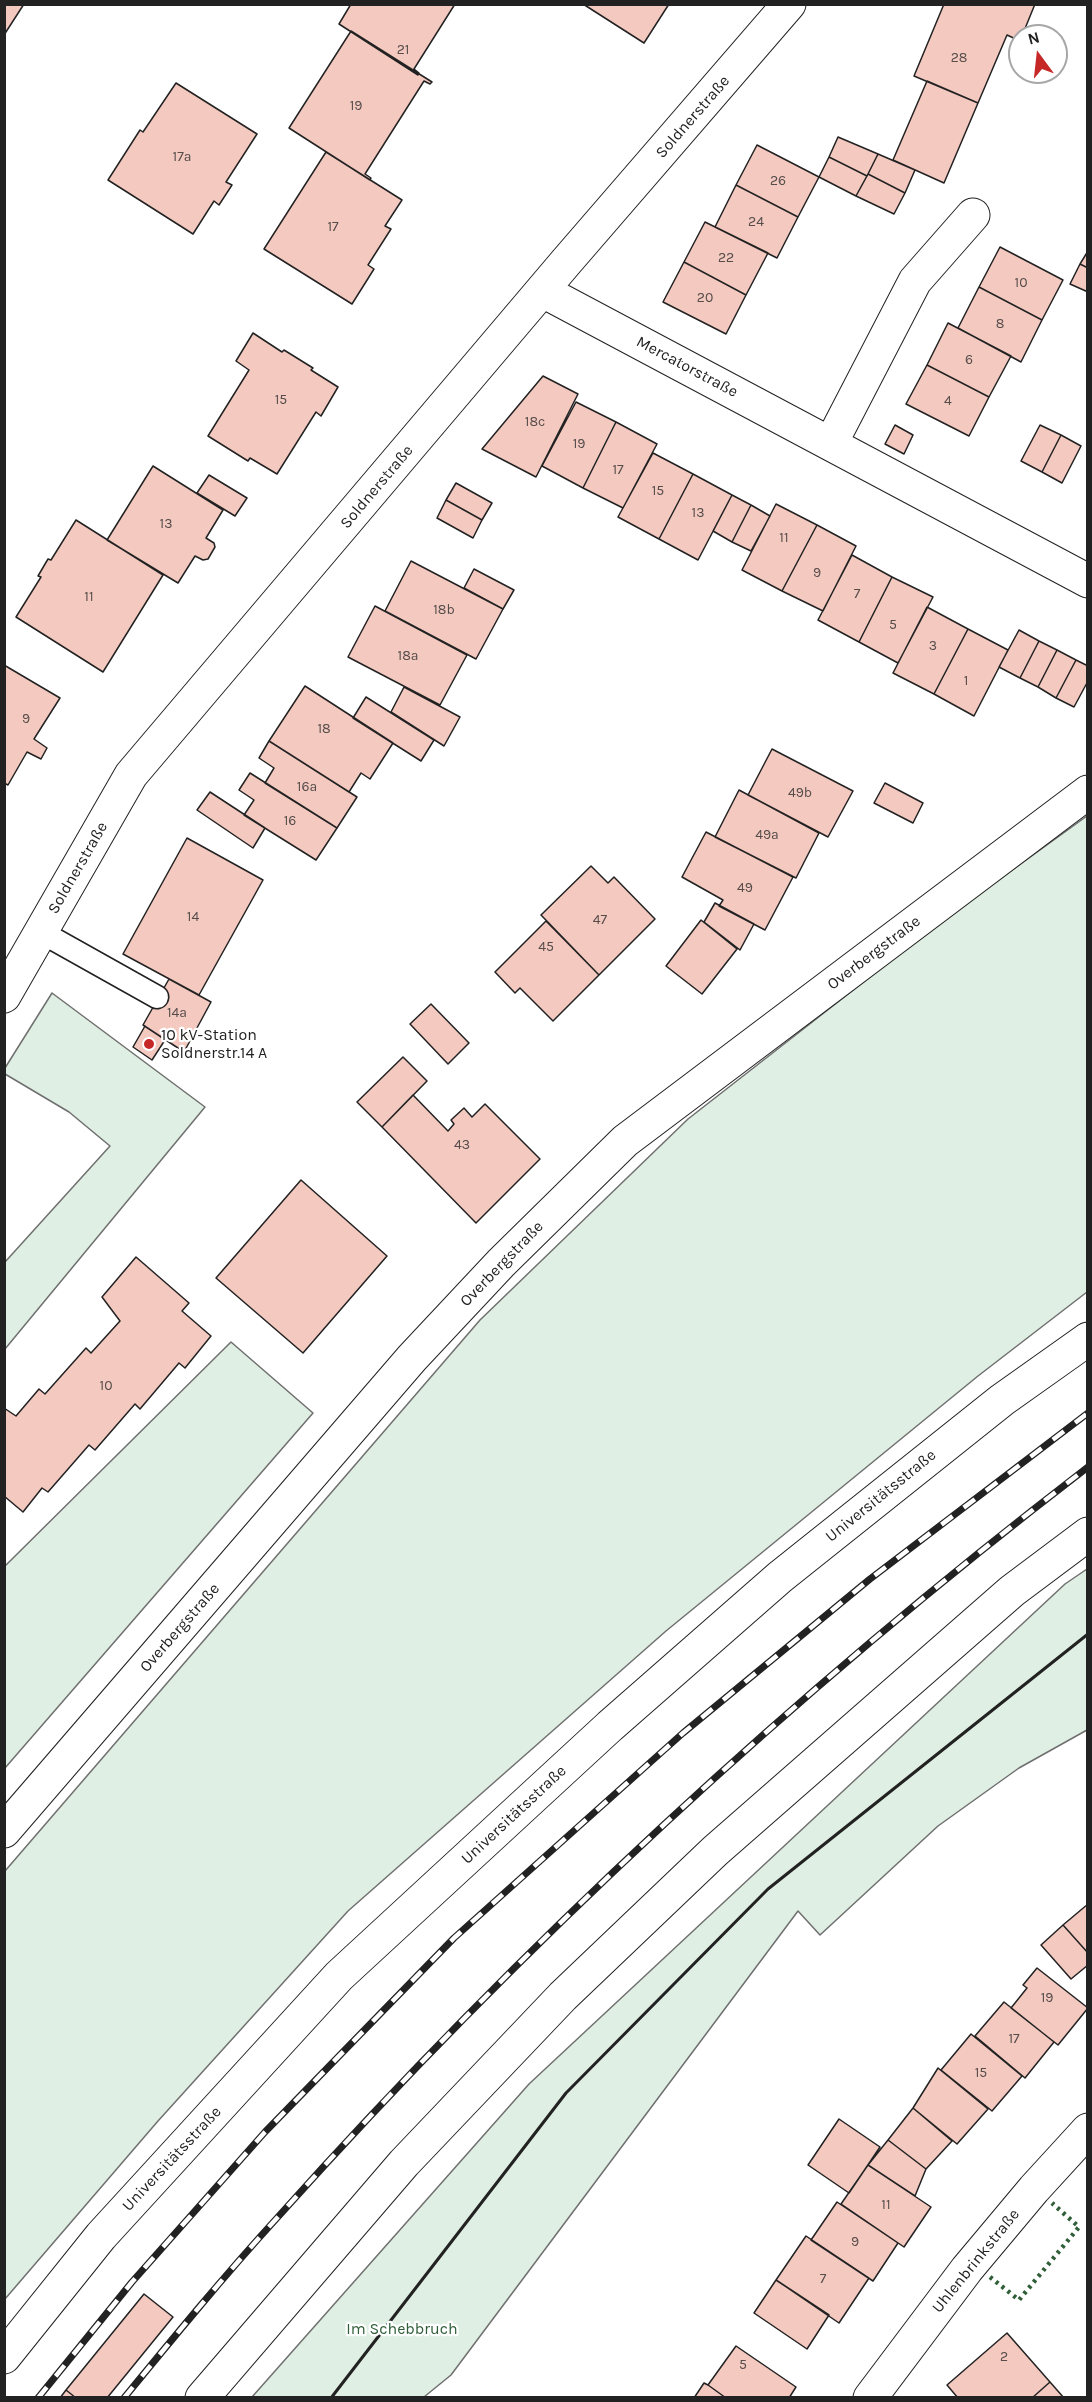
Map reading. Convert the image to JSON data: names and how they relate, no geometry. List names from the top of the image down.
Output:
{
  "streets": {
    "main road": [
      "Soldnerstraße",
      "Mercatorstraße",
      "Overbergstraße",
      "Universitätsstraße",
      "Uhlenbrinkstraße"
    ]
  },
  "crossings": [
    ["Soldnerstraße", "Mercatorstraße"]
  ],
  "parks": ["Im Schebbruch"],
  "places": ["10 kV-Station Soldnerstr.14 A"],
  "house_numbers": [
    "21",
    "28",
    "19",
    "17a",
    "26",
    "24",
    "17",
    "22",
    "10",
    "20",
    "8",
    "6",
    "15",
    "4",
    "18c",
    "19",
    "17",
    "15",
    "13",
    "13",
    "11",
    "9",
    "7",
    "11",
    "18b",
    "5",
    "3",
    "18a",
    "1",
    "9",
    "18",
    "16a",
    "49b",
    "16",
    "49a",
    "49",
    "14",
    "47",
    "45",
    "14a",
    "43",
    "10",
    "19",
    "17",
    "15",
    "11",
    "9",
    "7",
    "2",
    "5"
  ],
  "north": "top"
}
